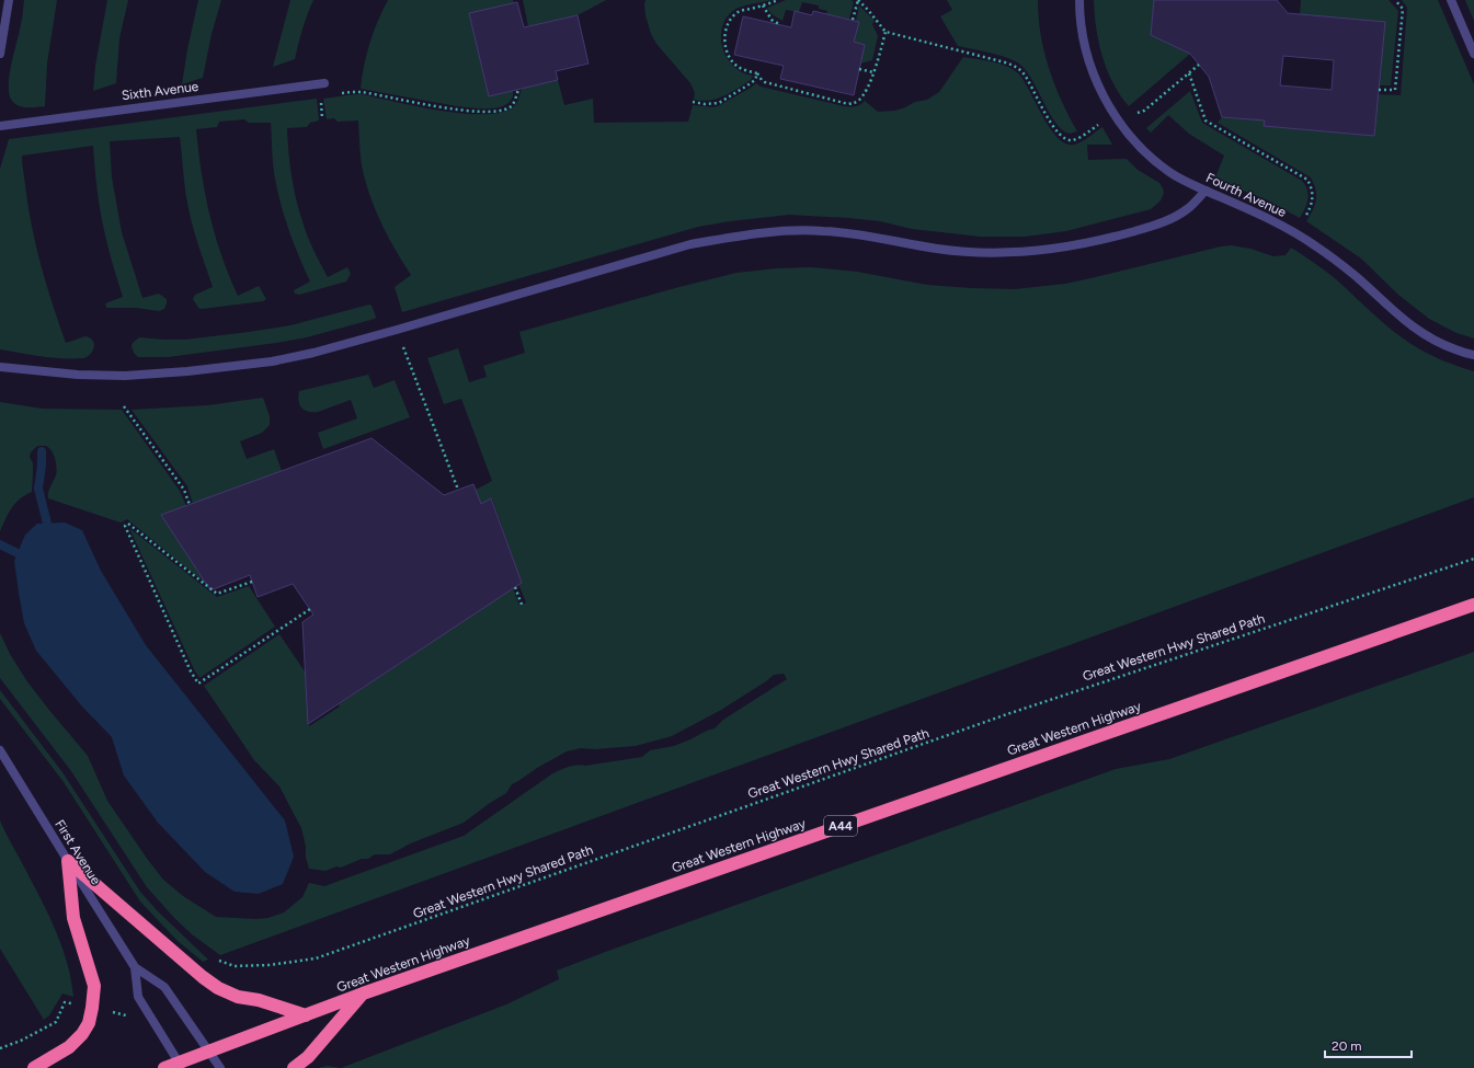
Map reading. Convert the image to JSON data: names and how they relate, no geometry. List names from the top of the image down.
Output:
{
  "streets": {
    "highway": ["Great Western Highway", "A44"],
    "street": ["Sixth Avenue", "Fourth Avenue", "First Avenue"],
    "path": ["Great Western Hwy Shared Path"]
  },
  "crossings": [
    ["Great Western Highway", "First Avenue"]
  ],
  "scale_bar": "20 m"
}
